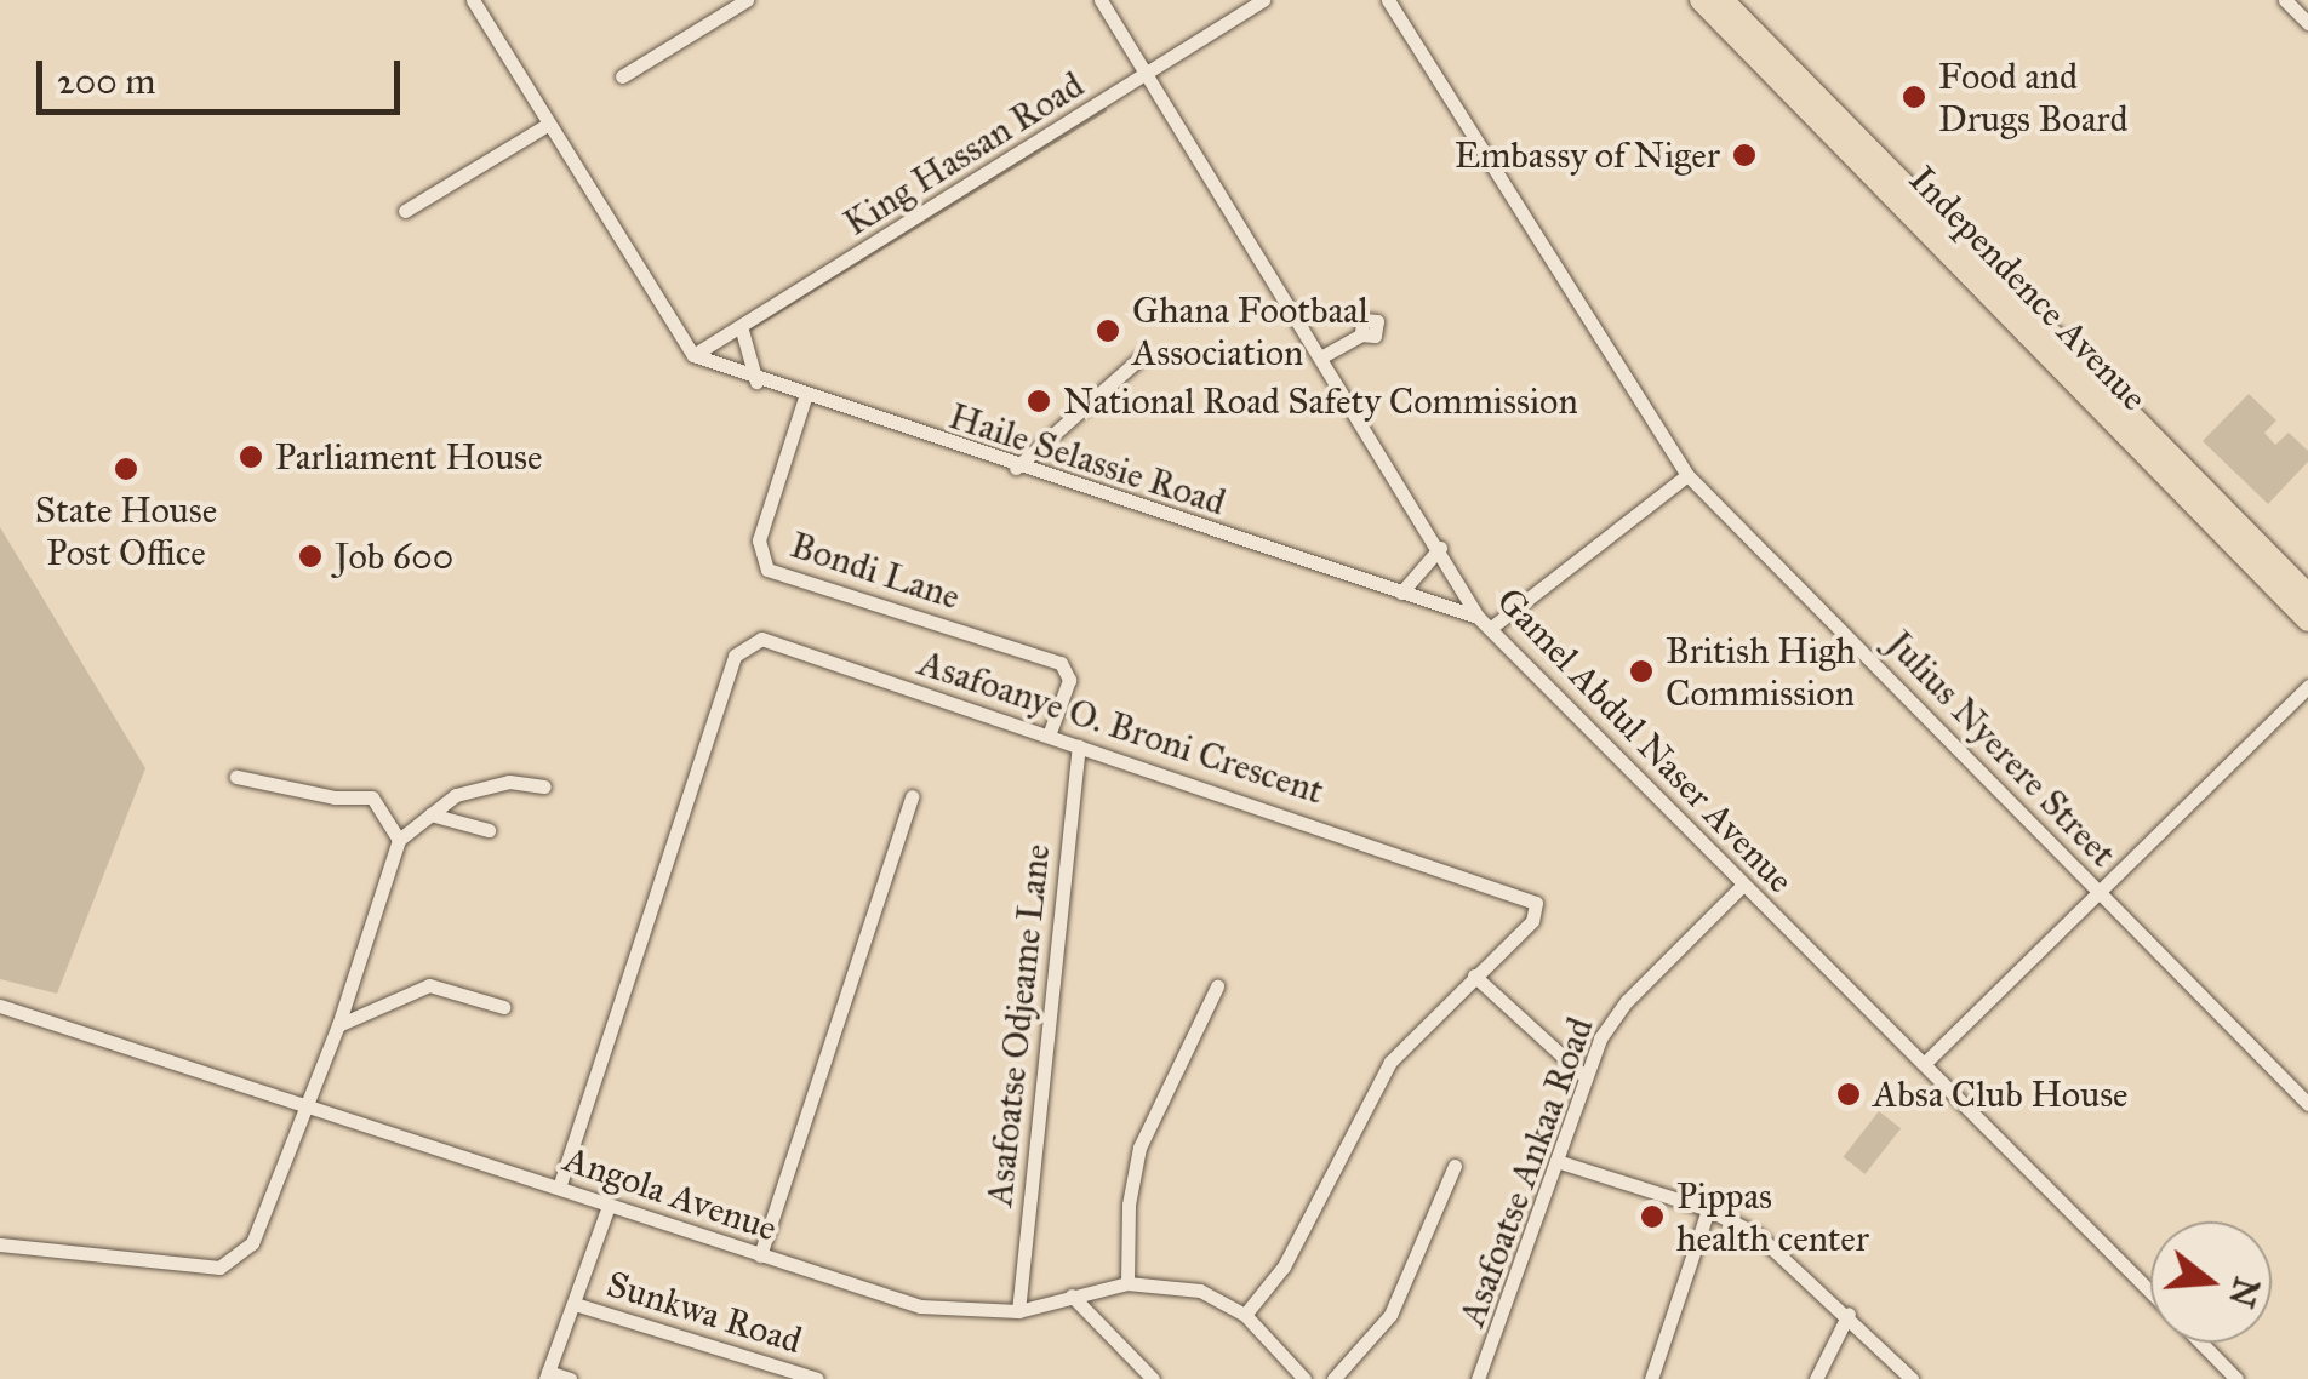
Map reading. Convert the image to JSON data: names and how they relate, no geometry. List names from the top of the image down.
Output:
{
  "streets": {
    "main road": ["Independence Avenue"],
    "street": [
      "King Hassan Road",
      "Haile Selassie Road",
      "Bondi Lane",
      "Asafoanye O. Broni Crescent",
      "Gamel Abdul Naser Avenue",
      "Julius Nyerere Street",
      "Asafoatse Odjeame Lane",
      "Asafoatse Ankaa Road",
      "Angola Avenue",
      "Sunkwa Road"
    ]
  },
  "crossings": [
    ["King Hassan Road", "Haile Selassie Road"],
    ["King Hassan Road", "Gamel Abdul Naser Avenue"],
    ["Haile Selassie Road", "Bondi Lane"],
    ["Haile Selassie Road", "Gamel Abdul Naser Avenue"],
    ["Bondi Lane", "Asafoanye O. Broni Crescent"],
    ["Asafoanye O. Broni Crescent", "Asafoatse Odjeame Lane"],
    ["Asafoanye O. Broni Crescent", "Angola Avenue"],
    ["Gamel Abdul Naser Avenue", "Asafoatse Ankaa Road"],
    ["Asafoatse Odjeame Lane", "Angola Avenue"]
  ],
  "places": [
    "Food and Drugs Board",
    "Embassy of Niger",
    "Ghana Footbaal Association",
    "National Road Safety Commission",
    "Parliament House",
    "State House Post Office",
    "Job 600",
    "British High Commission",
    "Absa Club House",
    "Pippas health center"
  ],
  "scale_bar": "200 m",
  "north": "right"
}
